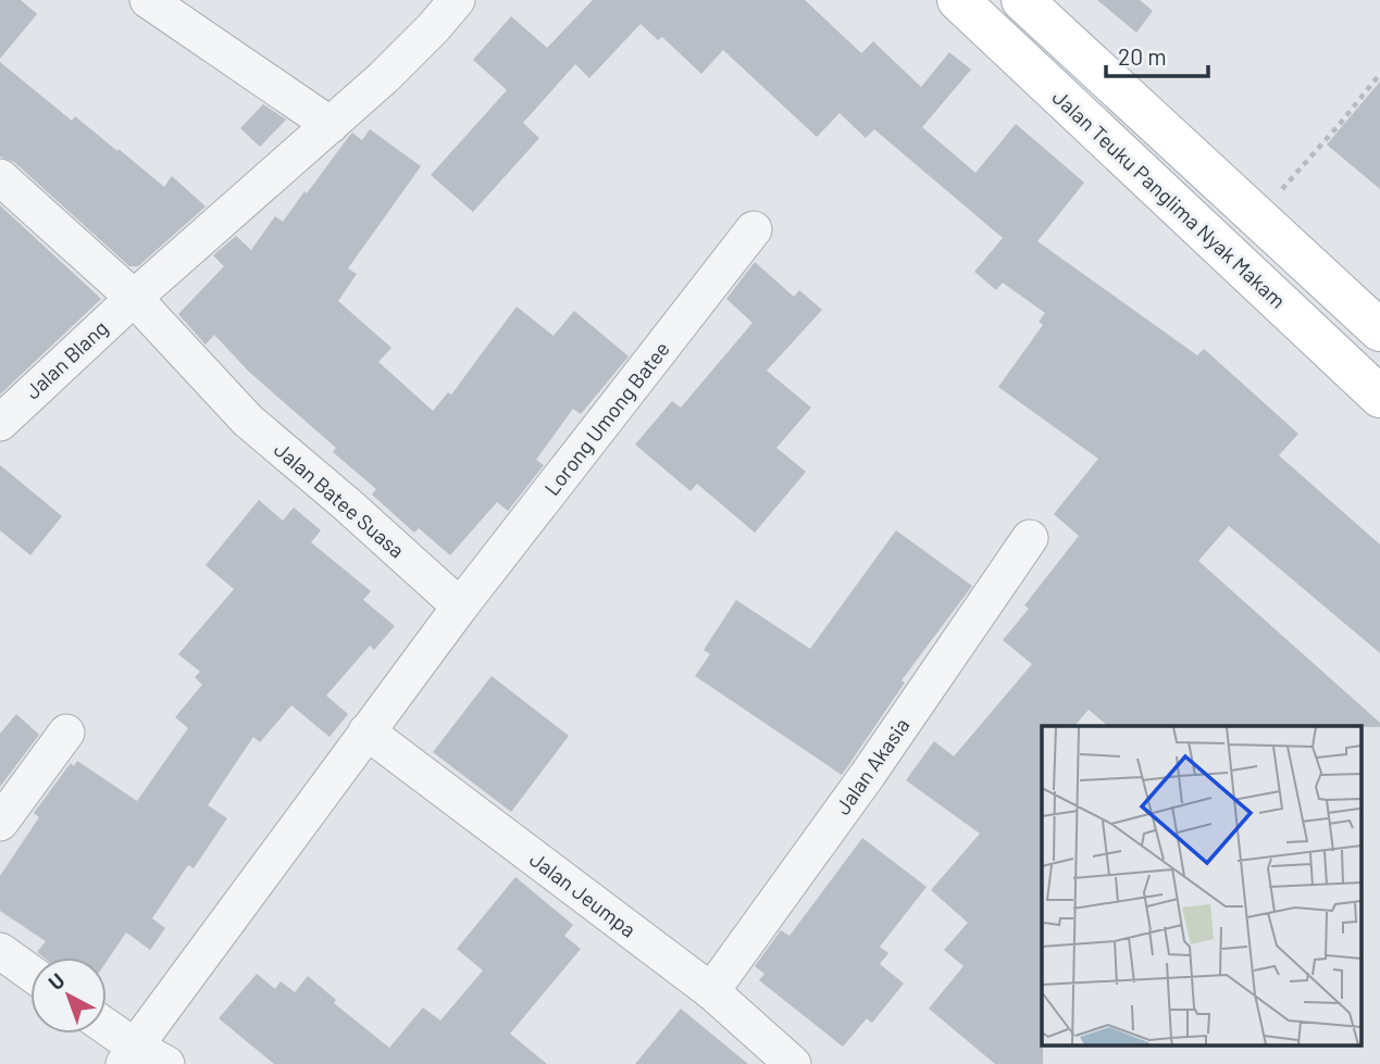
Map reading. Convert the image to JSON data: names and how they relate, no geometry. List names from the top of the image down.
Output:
{
  "streets": {
    "main road": ["Jalan Teuku Panglima Nyak Makam"],
    "street": [
      "Jalan Blang",
      "Lorong Umong Batee",
      "Jalan Batee Suasa",
      "Jalan Akasia",
      "Jalan Jeumpa"
    ]
  },
  "crossings": [
    ["Jalan Blang", "Jalan Batee Suasa"],
    ["Lorong Umong Batee", "Jalan Batee Suasa"],
    ["Jalan Akasia", "Jalan Jeumpa"]
  ],
  "scale_bar": "20 m",
  "north": "top left"
}
